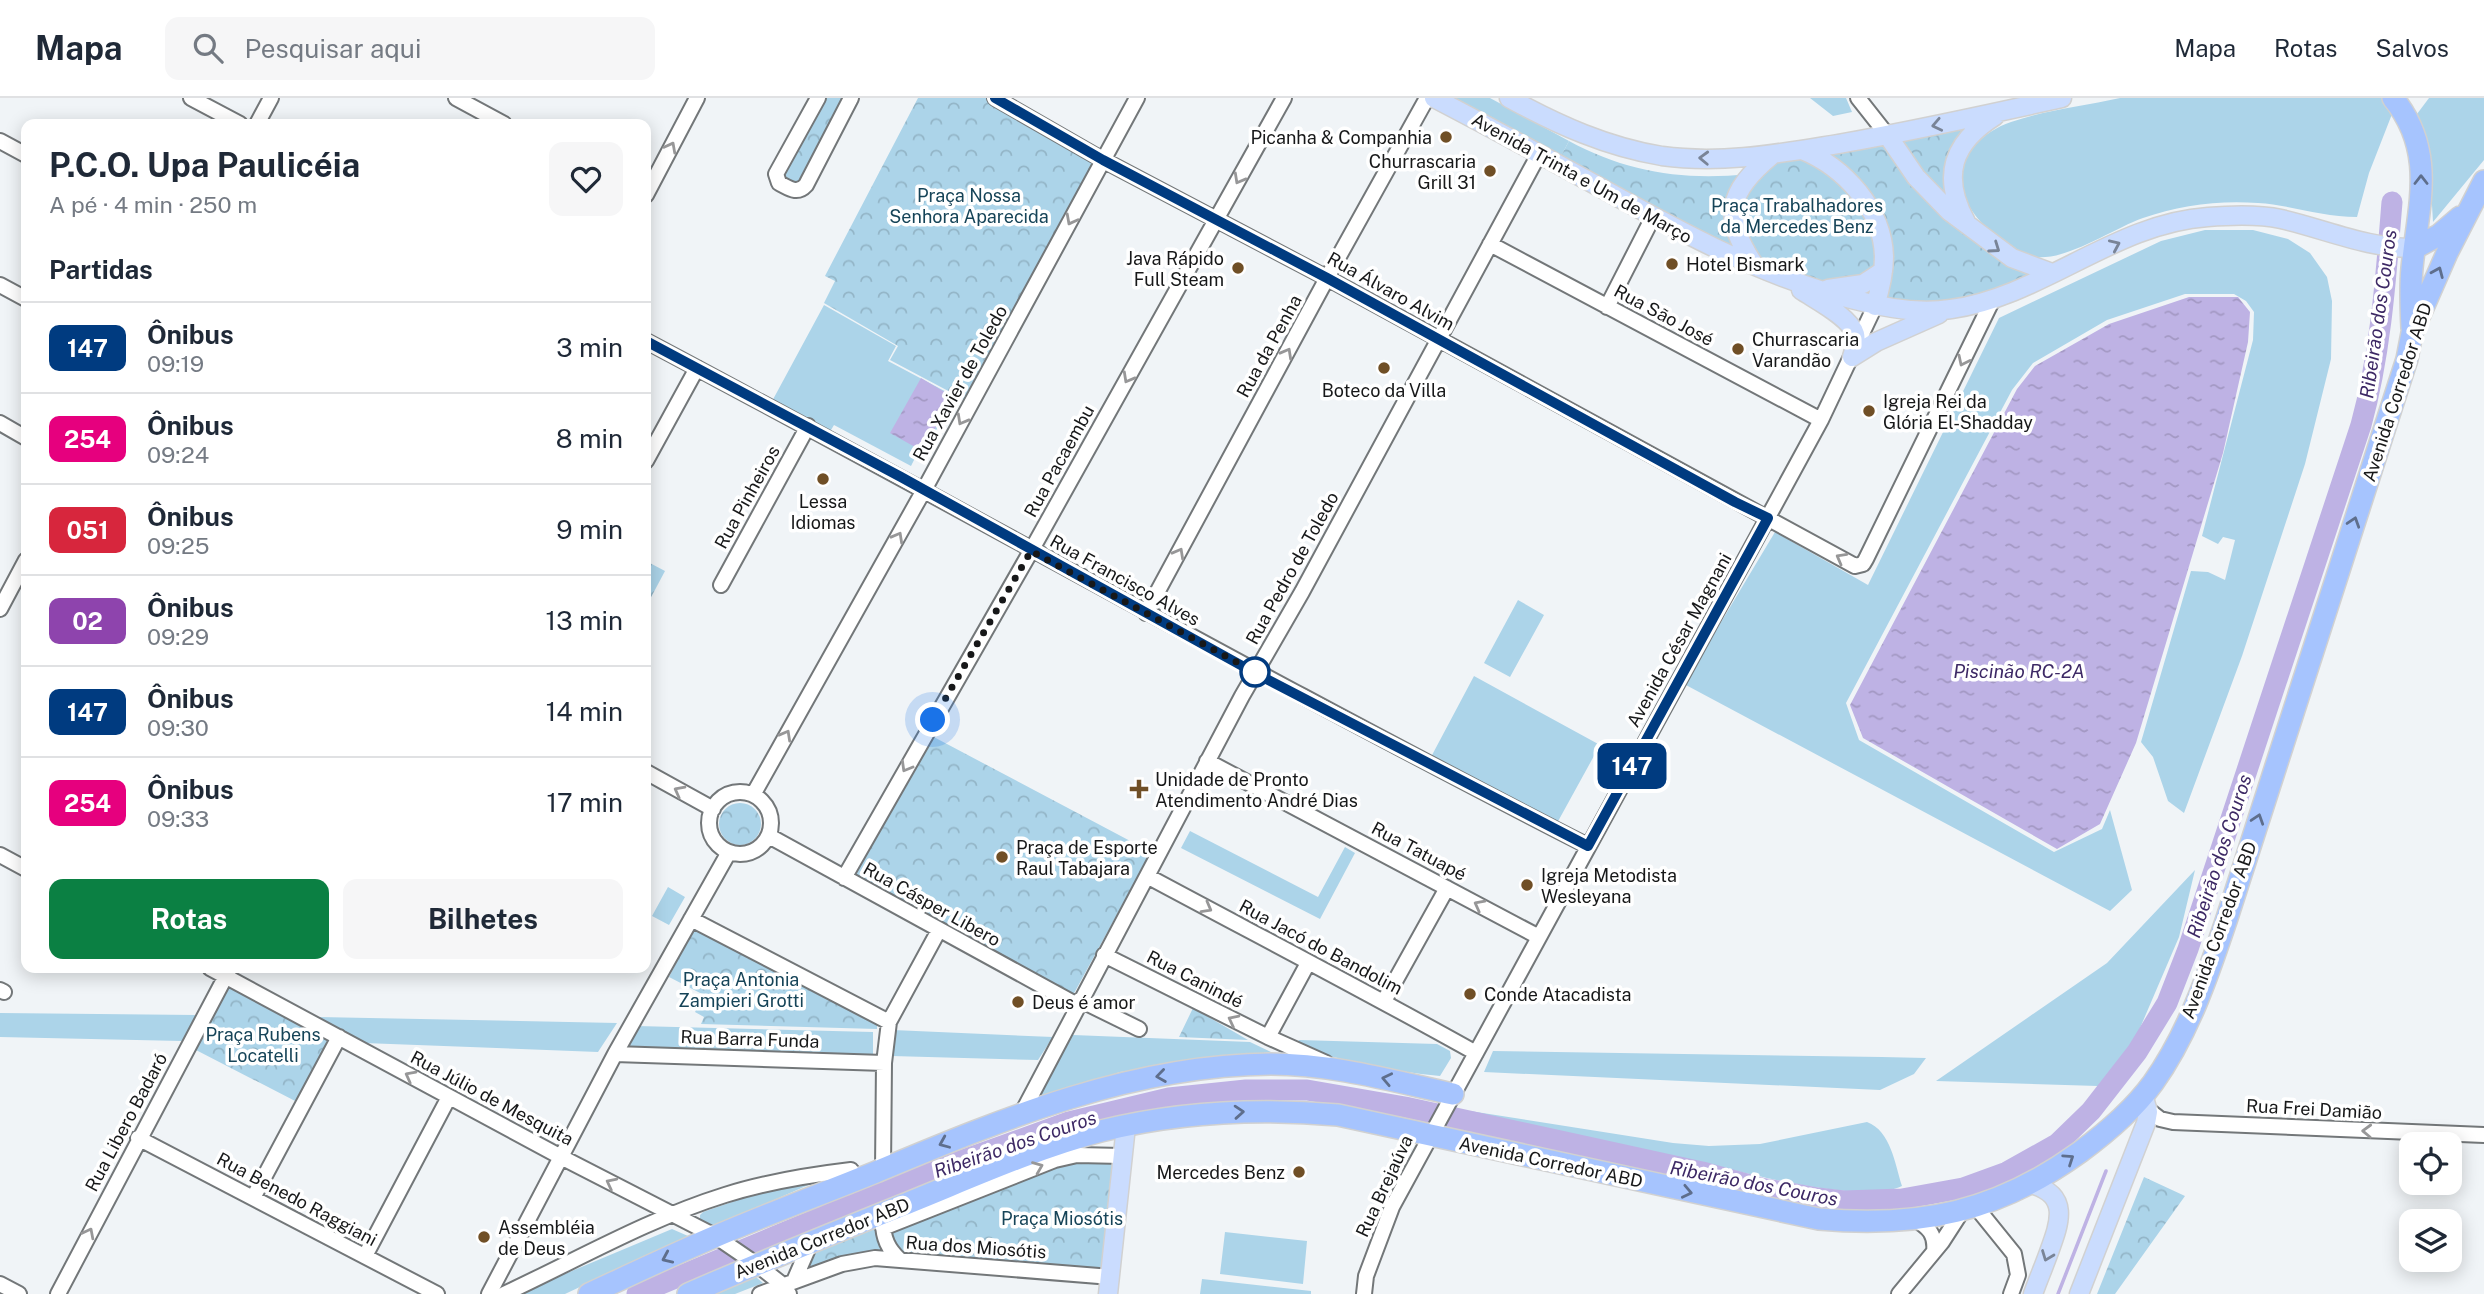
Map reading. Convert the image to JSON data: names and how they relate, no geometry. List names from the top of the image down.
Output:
{
  "streets": {
    "highway": ["Avenida Corredor ABD"],
    "main road": ["Avenida Trinta e Um de Março"],
    "street": [
      "Rua Álvaro Alvim",
      "Rua São José",
      "Rua da Penha",
      "Rua Xavier de Toledo",
      "Rua Pacaembu",
      "Rua Pinheiros",
      "Rua Pedro de Toledo",
      "Rua Francisco Alves",
      "Avenida César Magnani",
      "Rua Tatuapé",
      "Rua Cásper Libero",
      "Rua Jacó do Bandolim",
      "Rua Canindé",
      "Rua Barra Funda",
      "Rua Júlio de Mesquita",
      "Rua Frei Damião",
      "Rua Libero Badaró",
      "Rua Brejaúva",
      "Rua Benedo Raggiani",
      "Rua dos Miosótis"
    ]
  },
  "crossings": [
    ["Avenida Trinta e Um de Março", "Rua Álvaro Alvim"],
    ["Avenida Trinta e Um de Março", "Rua Pedro de Toledo"],
    ["Avenida Trinta e Um de Março", "Avenida César Magnani"],
    ["Rua Álvaro Alvim", "Rua da Penha"],
    ["Rua Álvaro Alvim", "Rua Xavier de Toledo"],
    ["Rua Álvaro Alvim", "Rua Pacaembu"],
    ["Rua Álvaro Alvim", "Rua Pedro de Toledo"],
    ["Rua Álvaro Alvim", "Avenida César Magnani"],
    ["Rua São José", "Rua Pedro de Toledo"],
    ["Rua São José", "Avenida César Magnani"],
    ["Rua da Penha", "Rua Francisco Alves"],
    ["Rua Xavier de Toledo", "Rua Francisco Alves"],
    ["Rua Xavier de Toledo", "Rua Cásper Libero"],
    ["Avenida Corredor ABD", "Avenida César Magnani"],
    ["Avenida Corredor ABD", "Rua Júlio de Mesquita"],
    ["Avenida Corredor ABD", "Rua Frei Damião"],
    ["Avenida Corredor ABD", "Rua Brejaúva"],
    ["Rua Pacaembu", "Rua Francisco Alves"],
    ["Rua Pacaembu", "Rua Cásper Libero"],
    ["Rua Pinheiros", "Rua Francisco Alves"],
    ["Rua Pedro de Toledo", "Rua Francisco Alves"],
    ["Rua Pedro de Toledo", "Rua Tatuapé"],
    ["Rua Pedro de Toledo", "Rua Cásper Libero"],
    ["Rua Pedro de Toledo", "Rua Jacó do Bandolim"],
    ["Rua Pedro de Toledo", "Rua Canindé"],
    ["Rua Francisco Alves", "Avenida César Magnani"],
    ["Avenida César Magnani", "Rua Tatuapé"],
    ["Avenida César Magnani", "Rua Jacó do Bandolim"],
    ["Avenida César Magnani", "Rua Brejaúva"],
    ["Rua Júlio de Mesquita", "Rua dos Miosótis"],
    ["Rua Libero Badaró", "Rua Benedo Raggiani"]
  ],
  "one_way": [
    "Rua da Penha",
    "Rua Pacaembu",
    "Rua Jacó do Bandolim",
    "Rua Canindé",
    "Rua Júlio de Mesquita",
    "Rua Frei Damião",
    "Rua Libero Badaró"
  ],
  "water": ["Ribeirão dos Couros", "Piscinão RC-2A"],
  "parks": [
    "Praça Nossa Senhora Aparecida",
    "Praça Trabalhadores da Mercedes Benz",
    "Praça Antonia Zampieri Grotti",
    "Praça Rubens Locatelli",
    "Praça Miosótis"
  ],
  "places": {
    "other": [
      "Picanha & Companhia",
      "Churrascaria Grill 31",
      "Hotel Bismark",
      "Java Rápido Full Steam",
      "Churrascaria Varandão",
      "Boteco da Villa",
      "Igreja Rei da Glória El-Shadday",
      "Lessa Idiomas",
      "Praça de Esporte Raul Tabajara",
      "Igreja Metodista Wesleyana",
      "Conde Atacadista",
      "Deus é amor",
      "Mercedes Benz",
      "Assembléia de Deus"
    ],
    "health": ["Unidade de Pronto Atendimento André Dias"]
  },
  "lines": ["bus line 147"],
  "page": {
    "header": "Mapa",
    "search": "Pesquisar aqui",
    "nav": ["Mapa", "Rotas", "Salvos"],
    "on_map": "147",
    "heading": [
      ["P.C.O. Upa Paulicéia", "A pé · 4 min · 250 m"],
      "Partidas"
    ],
    "list": [
      {
        "mark": "147",
        "name": "Ônibus",
        "note": "09:19",
        "value": "3 min"
      },
      {
        "mark": "254",
        "name": "Ônibus",
        "note": "09:24",
        "value": "8 min"
      },
      {
        "mark": "051",
        "name": "Ônibus",
        "note": "09:25",
        "value": "9 min"
      },
      {
        "mark": "02",
        "name": "Ônibus",
        "note": "09:29",
        "value": "13 min"
      },
      {
        "mark": "147",
        "name": "Ônibus",
        "note": "09:30",
        "value": "14 min"
      },
      {
        "mark": "254",
        "name": "Ônibus",
        "note": "09:33",
        "value": "17 min"
      }
    ],
    "buttons": ["Rotas", "Bilhetes"]
  }
}
